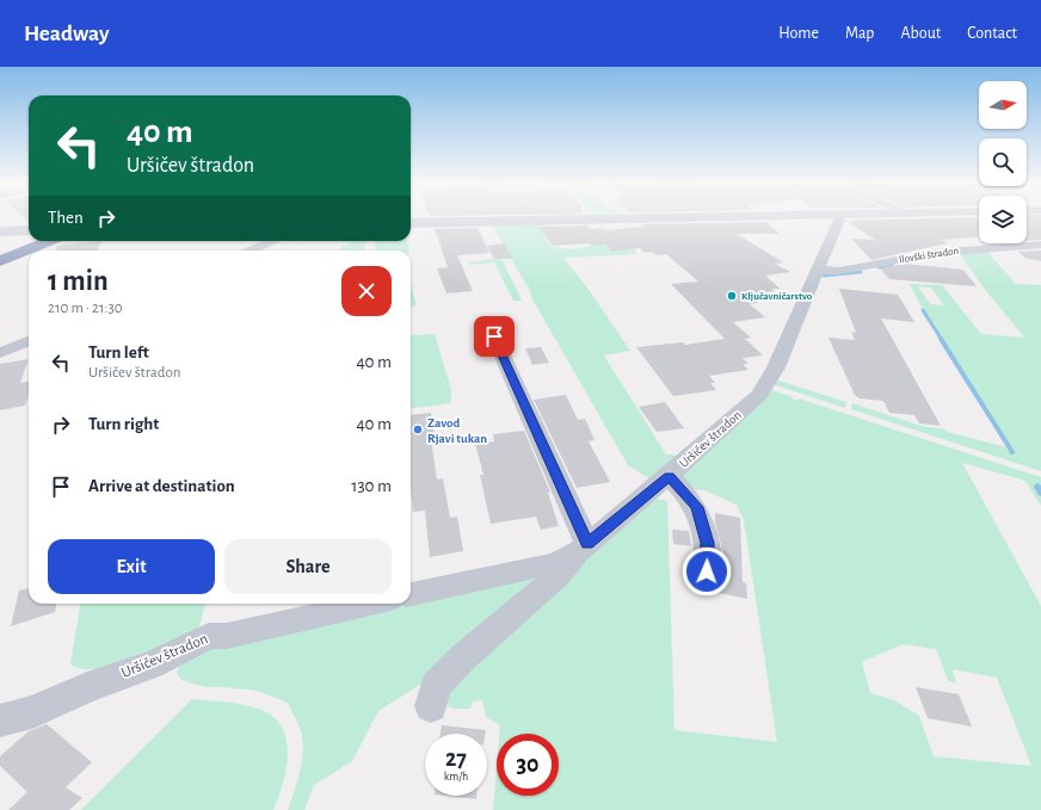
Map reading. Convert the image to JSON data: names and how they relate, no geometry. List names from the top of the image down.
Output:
{
  "streets": {
    "street": ["Ilovški štradon", "Uršičev štradon"]
  },
  "crossings": [
    ["Ilovški štradon", "Uršičev štradon"]
  ],
  "places": ["Ključavničarstvo", "Zavod Rjavi tukan"],
  "north": "right",
  "page": {
    "header": "Headway",
    "nav": [
      "Home",
      "Map",
      "About",
      "Contact"
    ],
    "turn": ["40 m", "Uršičev štradon"],
    "then": "Then",
    "heading": ["1 min", "210 m · 21:30"],
    "list": [
      {
        "name": "Turn left",
        "note": "Uršičev štradon",
        "value": "40 m"
      },
      {
        "name": "Turn right",
        "value": "40 m"
      },
      {
        "name": "Arrive at destination",
        "value": "130 m"
      }
    ],
    "buttons": ["Exit", "Share"],
    "speed": "27 km/h",
    "limit": "30"
  }
}
